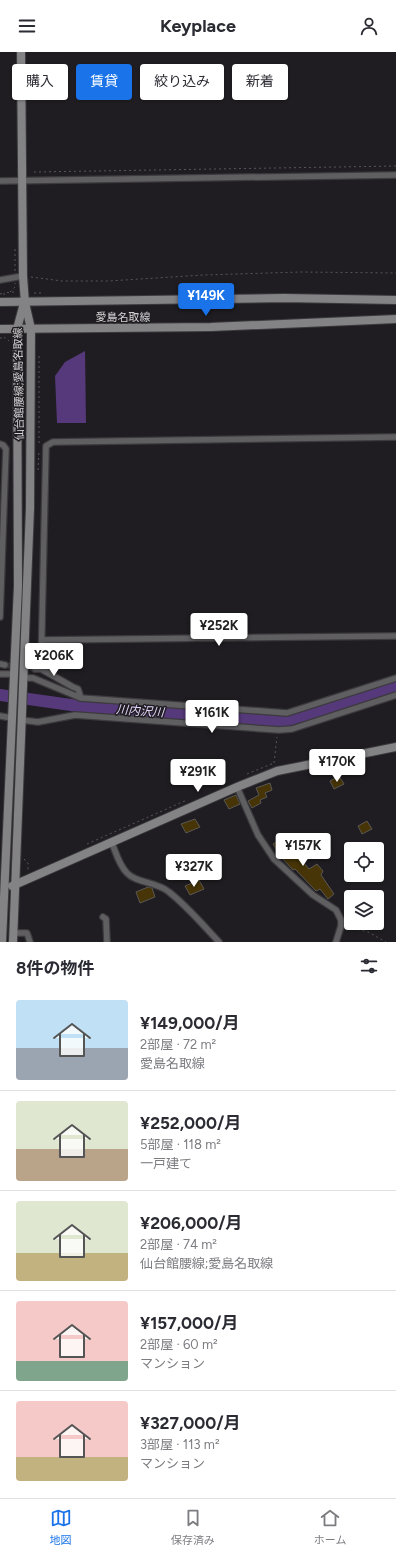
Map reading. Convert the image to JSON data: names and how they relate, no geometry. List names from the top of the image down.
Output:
{
  "streets": {
    "main road": ["愛島名取線", "仙台館腰線;愛島名取線"]
  },
  "crossings": [
    ["愛島名取線", "仙台館腰線;愛島名取線"]
  ],
  "water": ["川内沢川"],
  "page": {
    "header": "Keyplace",
    "chip": [
      "購入",
      "賃貸",
      "絞り込み",
      "新着"
    ],
    "price": [
      "¥149K",
      "¥252K",
      "¥206K",
      "¥161K",
      "¥170K",
      "¥291K",
      "¥157K",
      "¥327K"
    ],
    "heading": "8件の物件",
    "list": [
      {
        "name": "¥149,000/月",
        "note": "2部屋 · 72 m² · 愛島名取線"
      },
      {
        "name": "¥252,000/月",
        "note": "5部屋 · 118 m² · 一戸建て"
      },
      {
        "name": "¥206,000/月",
        "note": "2部屋 · 74 m² · 仙台館腰線;愛島名取線"
      },
      {
        "name": "¥157,000/月",
        "note": "2部屋 · 60 m² · マンション"
      },
      {
        "name": "¥327,000/月",
        "note": "3部屋 · 113 m² · マンション"
      }
    ],
    "tabs": ["地図", "保存済み", "ホーム"]
  }
}
